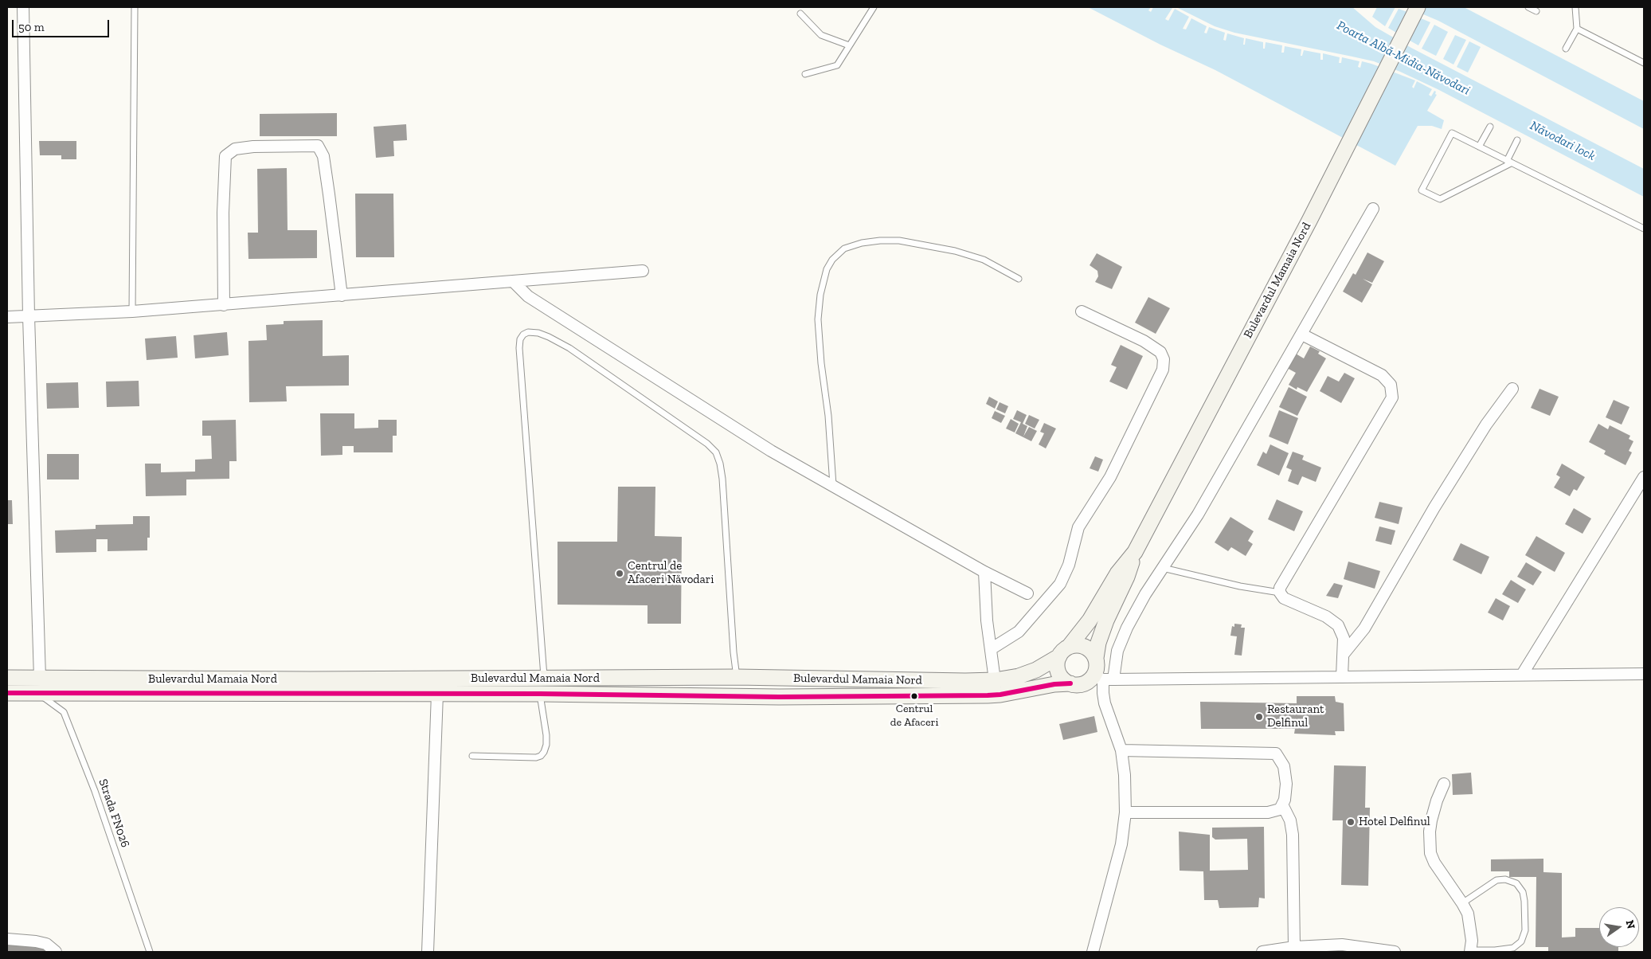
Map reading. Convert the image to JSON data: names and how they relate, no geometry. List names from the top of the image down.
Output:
{
  "streets": {
    "main road": ["Bulevardul Mamaia Nord"],
    "lane": ["Strada FN026"]
  },
  "crossings": [
    ["Bulevardul Mamaia Nord", "Strada FN026"]
  ],
  "water": ["Poarta Albă-Midia-Năvodari", "Năvodari lock"],
  "places": [
    "Centrul de Afaceri Năvodari",
    "Centrul de Afaceri",
    "Restaurant Delfinul",
    "Hotel Delfinul"
  ],
  "scale_bar": "50 m",
  "north": "right"
}
